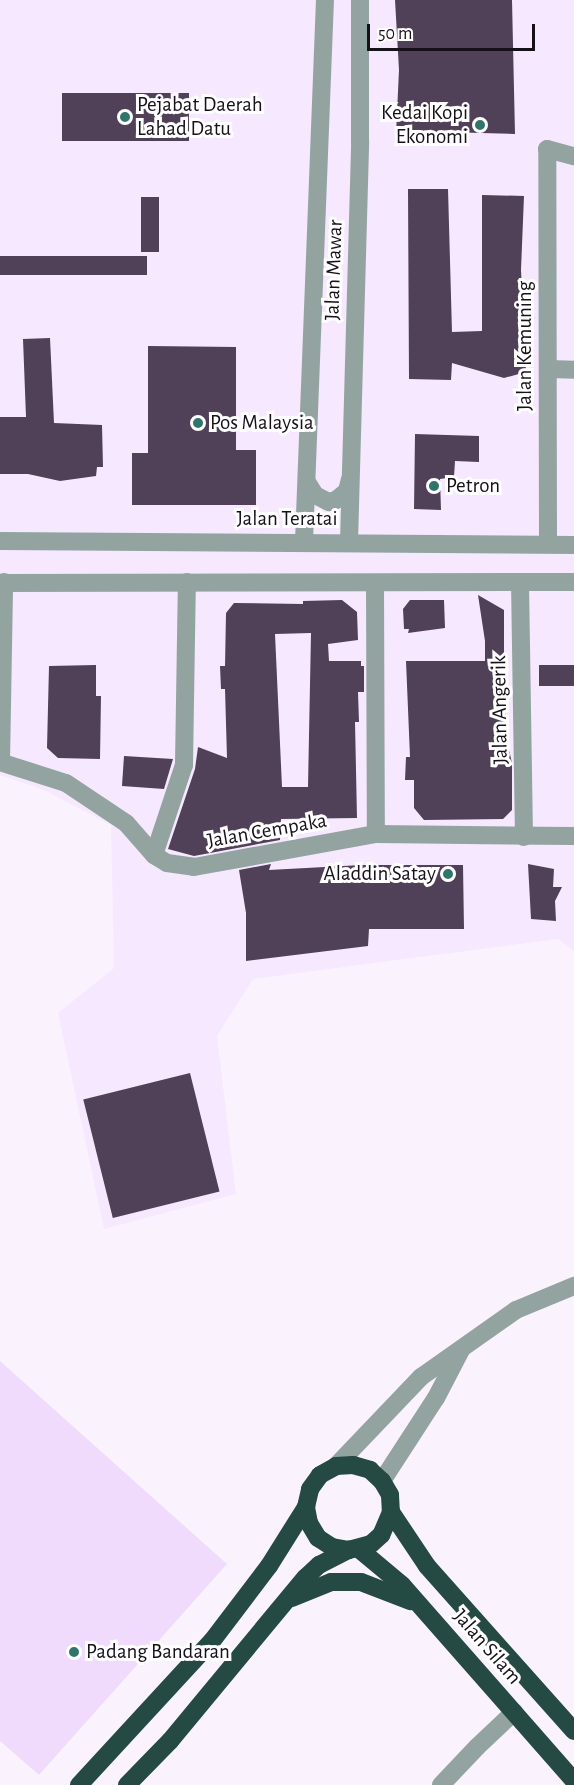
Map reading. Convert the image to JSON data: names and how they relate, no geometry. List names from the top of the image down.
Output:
{
  "streets": {
    "highway": ["Jalan Silam"],
    "street": [
      "Jalan Mawar",
      "Jalan Kemuning",
      "Jalan Teratai",
      "Jalan Angerik",
      "Jalan Cempaka"
    ]
  },
  "crossings": [
    ["Jalan Mawar", "Jalan Teratai"],
    ["Jalan Kemuning", "Jalan Teratai"],
    ["Jalan Angerik", "Jalan Cempaka"]
  ],
  "places": [
    "Pejabat Daerah Lahad Datu",
    "Kedai Kopi Ekonomi",
    "Pos Malaysia",
    "Petron",
    "Aladdin Satay",
    "Padang Bandaran"
  ],
  "scale_bar": "50 m"
}
